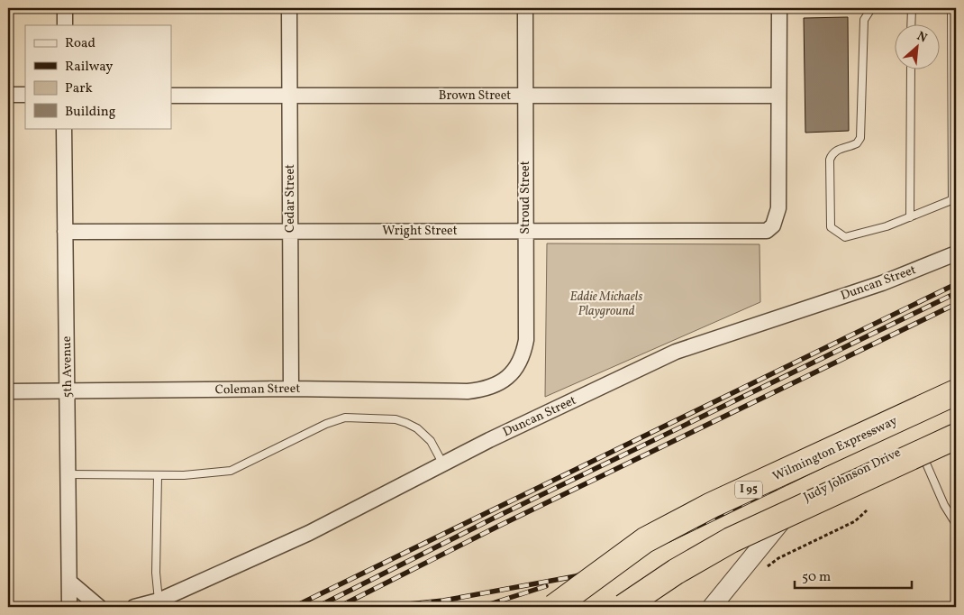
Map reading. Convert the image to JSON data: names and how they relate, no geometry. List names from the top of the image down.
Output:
{
  "streets": {
    "highway": ["Wilmington Expressway", "I 95"],
    "street": [
      "Brown Street",
      "Stroud Street",
      "Cedar Street",
      "Wright Street",
      "Duncan Street",
      "5th Avenue",
      "Coleman Street",
      "Judy Johnson Drive"
    ]
  },
  "crossings": [
    ["Brown Street", "Stroud Street"],
    ["Brown Street", "Cedar Street"],
    ["Brown Street", "Wright Street"],
    ["Stroud Street", "Wright Street"],
    ["Stroud Street", "Coleman Street"],
    ["Cedar Street", "Wright Street"],
    ["Cedar Street", "Coleman Street"],
    ["Wright Street", "5th Avenue"],
    ["5th Avenue", "Coleman Street"]
  ],
  "parks": ["Eddie Michaels Playground"],
  "legend": [
    "Road",
    "Railway",
    "Park",
    "Building"
  ],
  "scale_bar": "50 m",
  "north": "top right"
}
